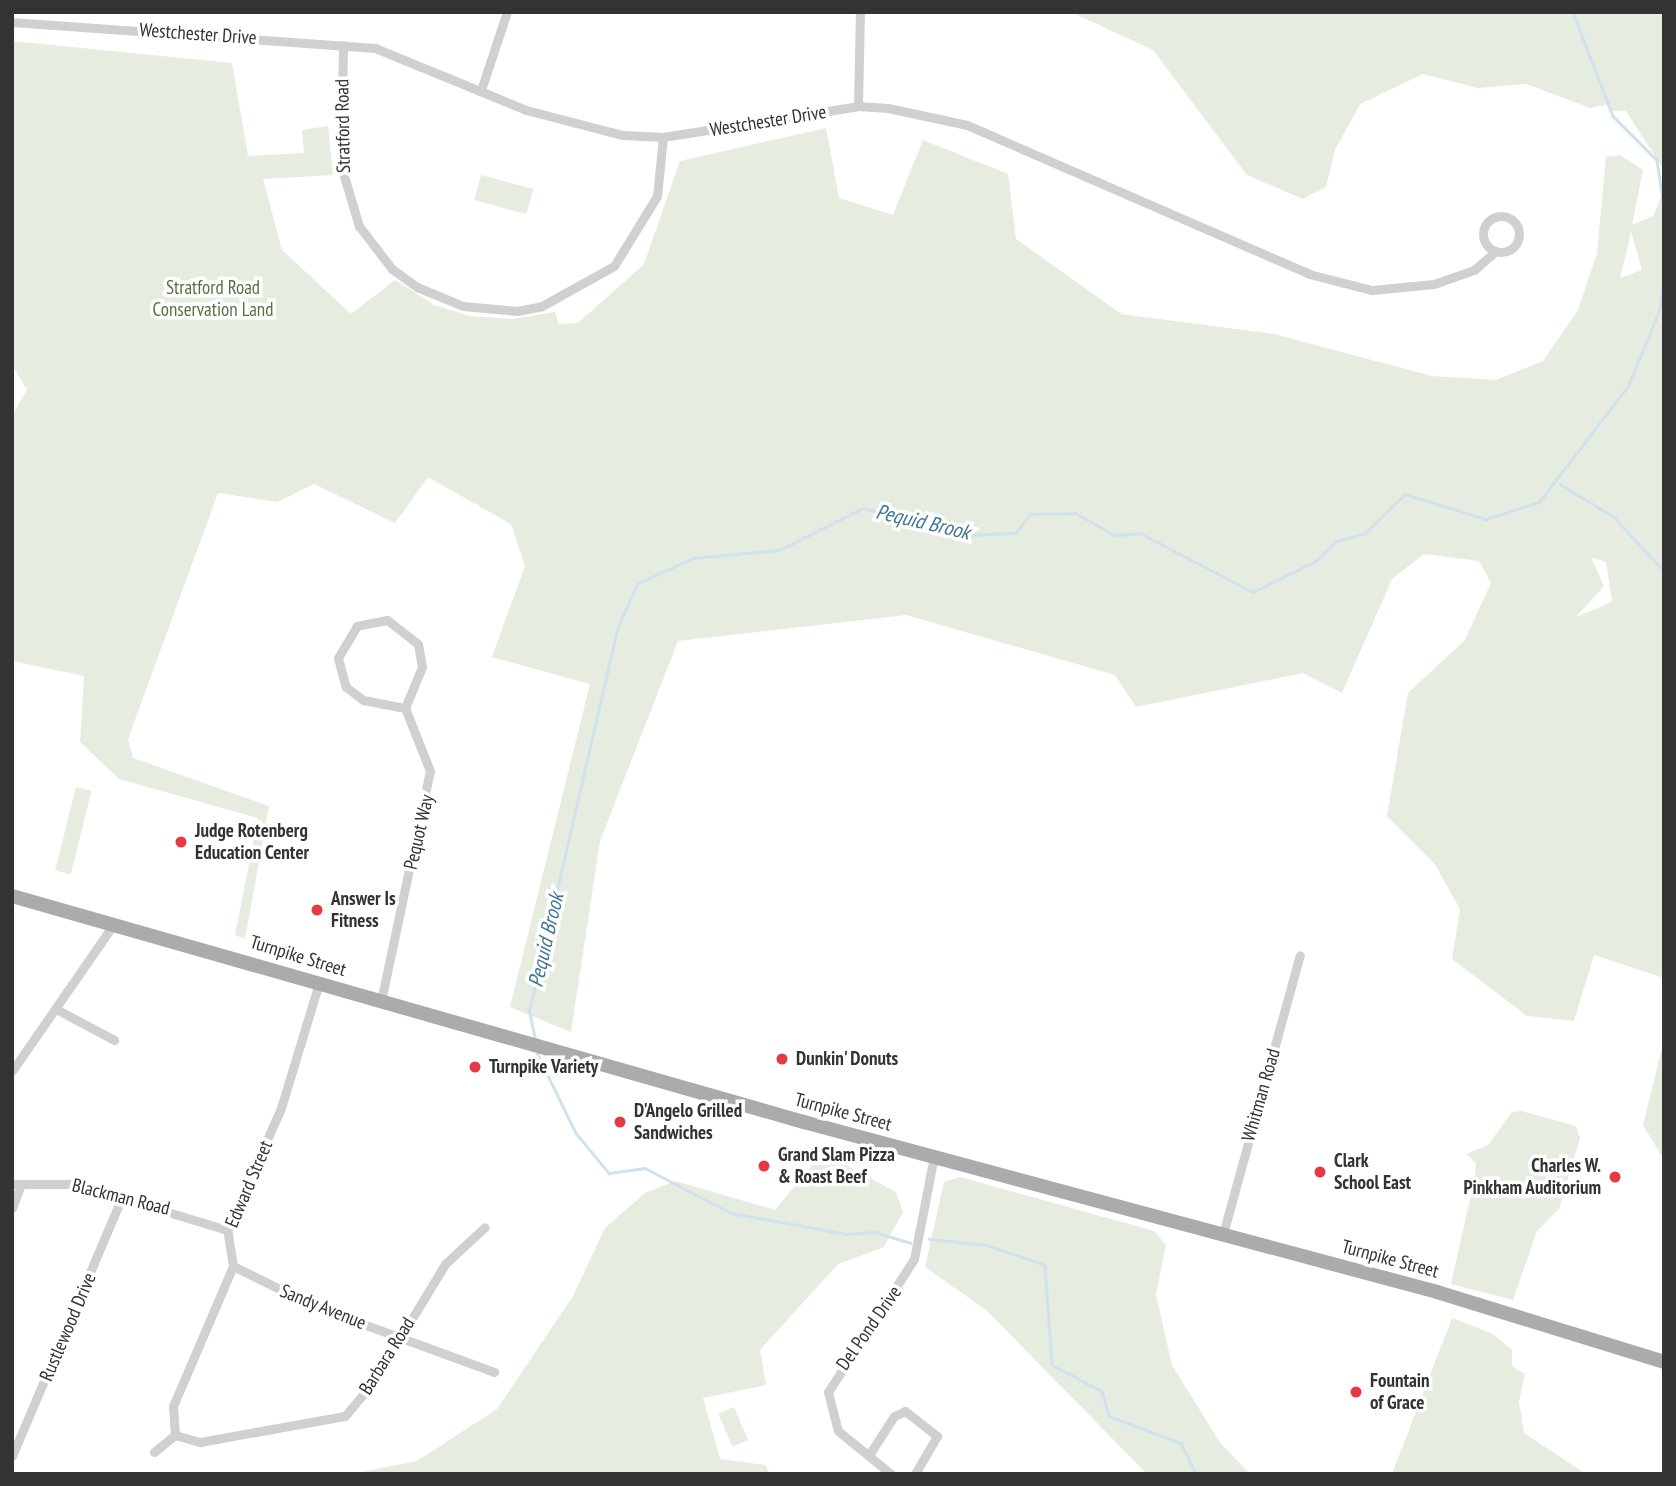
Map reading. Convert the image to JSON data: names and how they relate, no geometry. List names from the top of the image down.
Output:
{
  "streets": {
    "main road": ["Turnpike Street"],
    "street": [
      "Westchester Drive",
      "Stratford Road",
      "Pequot Way",
      "Whitman Road",
      "Edward Street",
      "Blackman Road",
      "Sandy Avenue",
      "Rustlewood Drive",
      "Del Pond Drive",
      "Barbara Road"
    ]
  },
  "crossings": [
    ["Westchester Drive", "Stratford Road"],
    ["Pequot Way", "Turnpike Street"],
    ["Turnpike Street", "Whitman Road"],
    ["Turnpike Street", "Edward Street"],
    ["Turnpike Street", "Del Pond Drive"],
    ["Edward Street", "Blackman Road"],
    ["Edward Street", "Sandy Avenue"],
    ["Blackman Road", "Rustlewood Drive"],
    ["Sandy Avenue", "Barbara Road"]
  ],
  "water": ["Pequid Brook"],
  "parks": ["Stratford Road Conservation Land"],
  "places": [
    "Judge Rotenberg Education Center",
    "Answer Is Fitness",
    "Dunkin' Donuts",
    "Turnpike Variety",
    "D'Angelo Grilled Sandwiches",
    "Grand Slam Pizza & Roast Beef",
    "Clark School East",
    "Charles W. Pinkham Auditorium",
    "Fountain of Grace"
  ]
}
